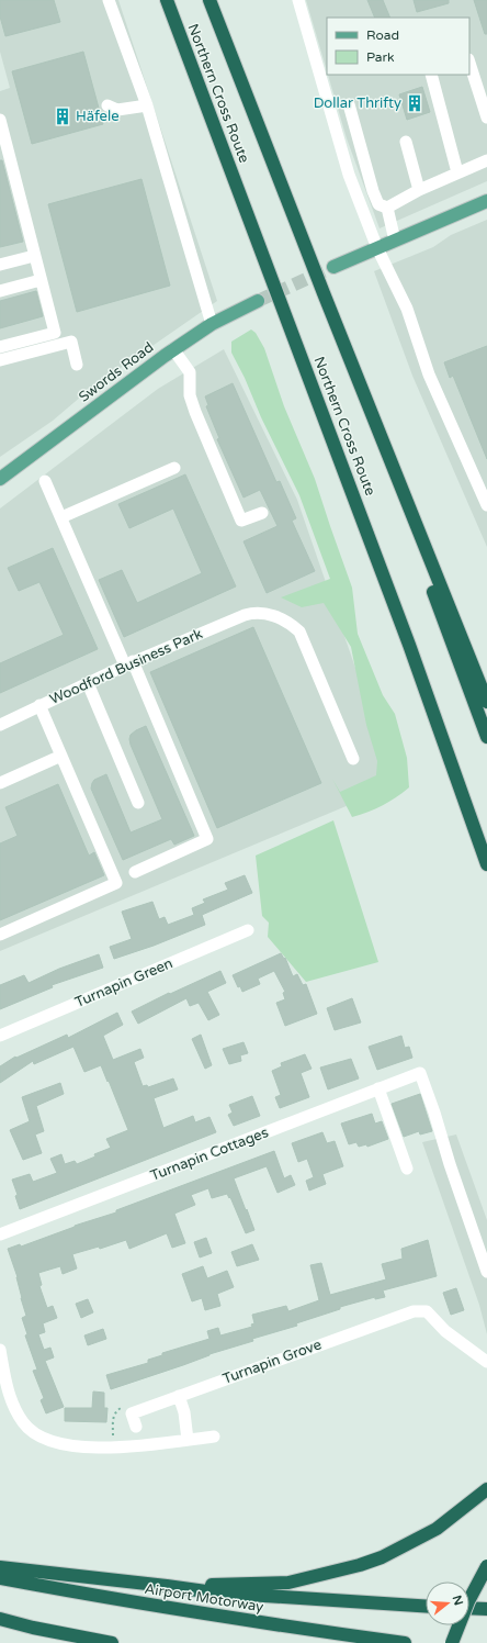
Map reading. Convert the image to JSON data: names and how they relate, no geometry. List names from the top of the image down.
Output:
{
  "streets": {
    "highway": ["Northern Cross Route", "Airport Motorway"],
    "main road": ["Swords Road"],
    "street": [
      "Woodford Business Park",
      "Turnapin Green",
      "Turnapin Cottages",
      "Turnapin Grove"
    ]
  },
  "places": {
    "building": ["Dollar Thrifty", "Häfele"]
  },
  "legend": ["Road", "Park"],
  "north": "right"
}
